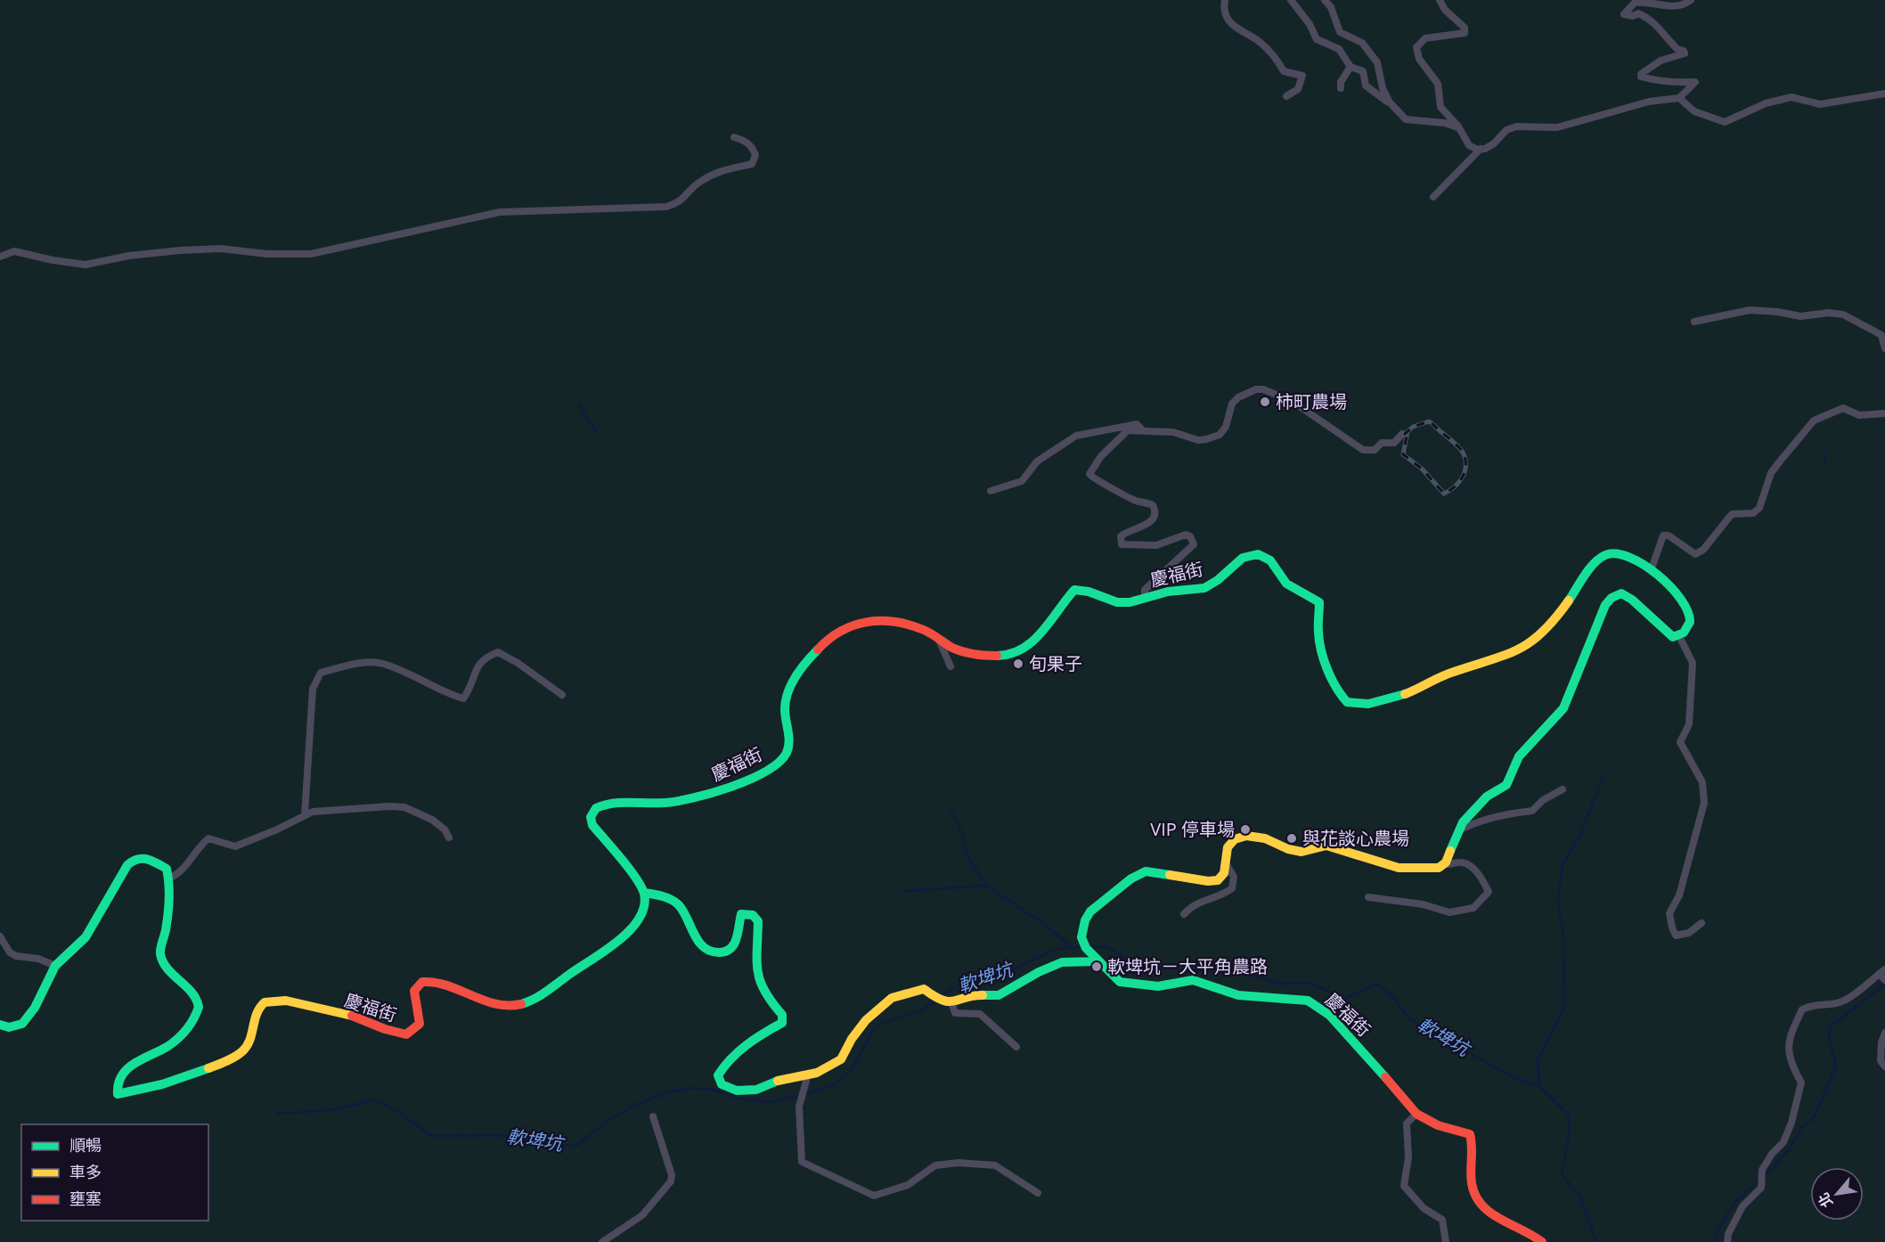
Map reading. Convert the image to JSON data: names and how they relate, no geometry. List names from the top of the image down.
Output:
{
  "streets": {
    "street": ["慶福街"]
  },
  "water": ["軟埤坑"],
  "places": [
    "柿町農場",
    "旬果子",
    "VIP 停車場",
    "與花談心農場",
    "軟埤坑－大平角農路"
  ],
  "legend": ["順暢", "車多", "壅塞"],
  "north": "bottom left"
}
